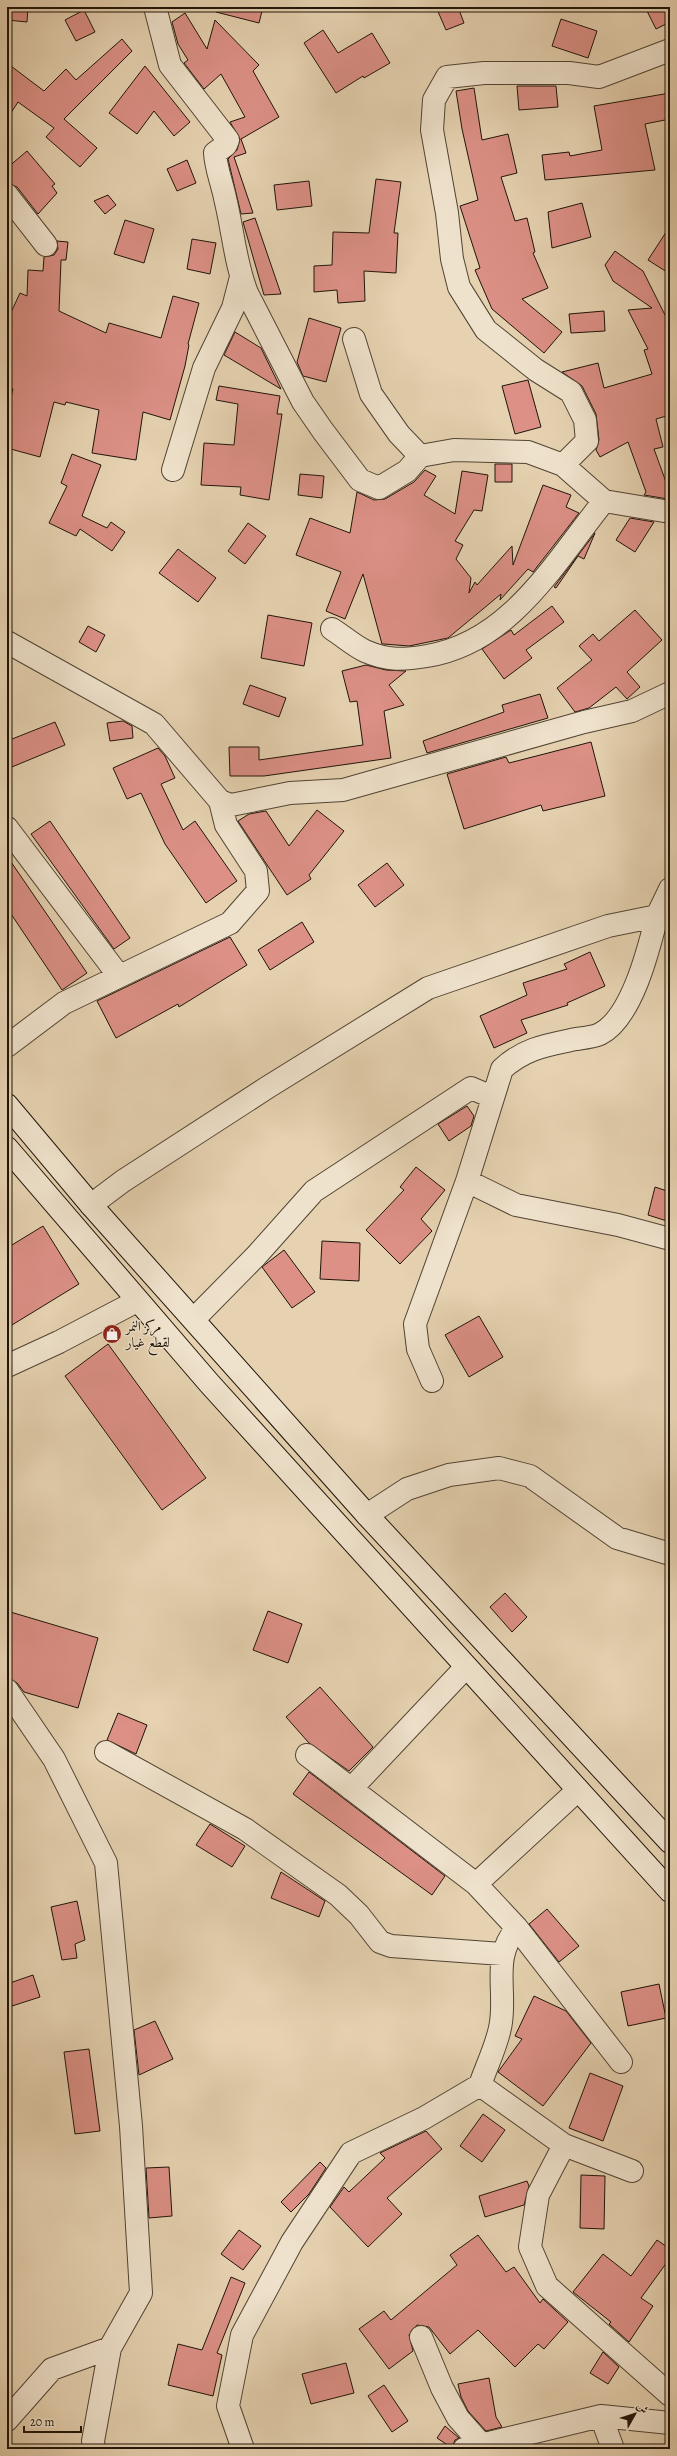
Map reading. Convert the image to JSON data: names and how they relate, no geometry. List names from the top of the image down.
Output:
{
  "places": {
    "shop": ["مركز النمر لقطع غيار"]
  },
  "scale_bar": "20 m",
  "north": "top right"
}
